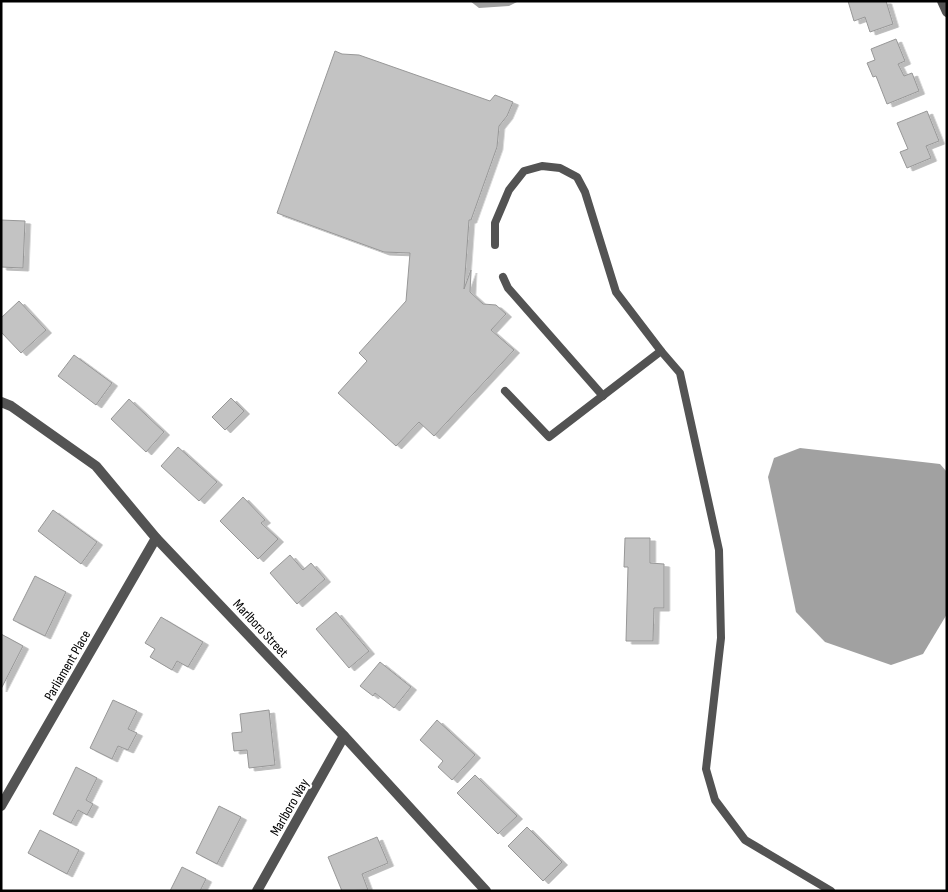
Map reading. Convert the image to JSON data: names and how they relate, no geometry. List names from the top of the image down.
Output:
{
  "streets": {
    "street": ["Marlboro Street", "Parliament Place", "Marlboro Way"]
  },
  "crossings": [
    ["Marlboro Street", "Parliament Place"],
    ["Marlboro Street", "Marlboro Way"]
  ]
}
